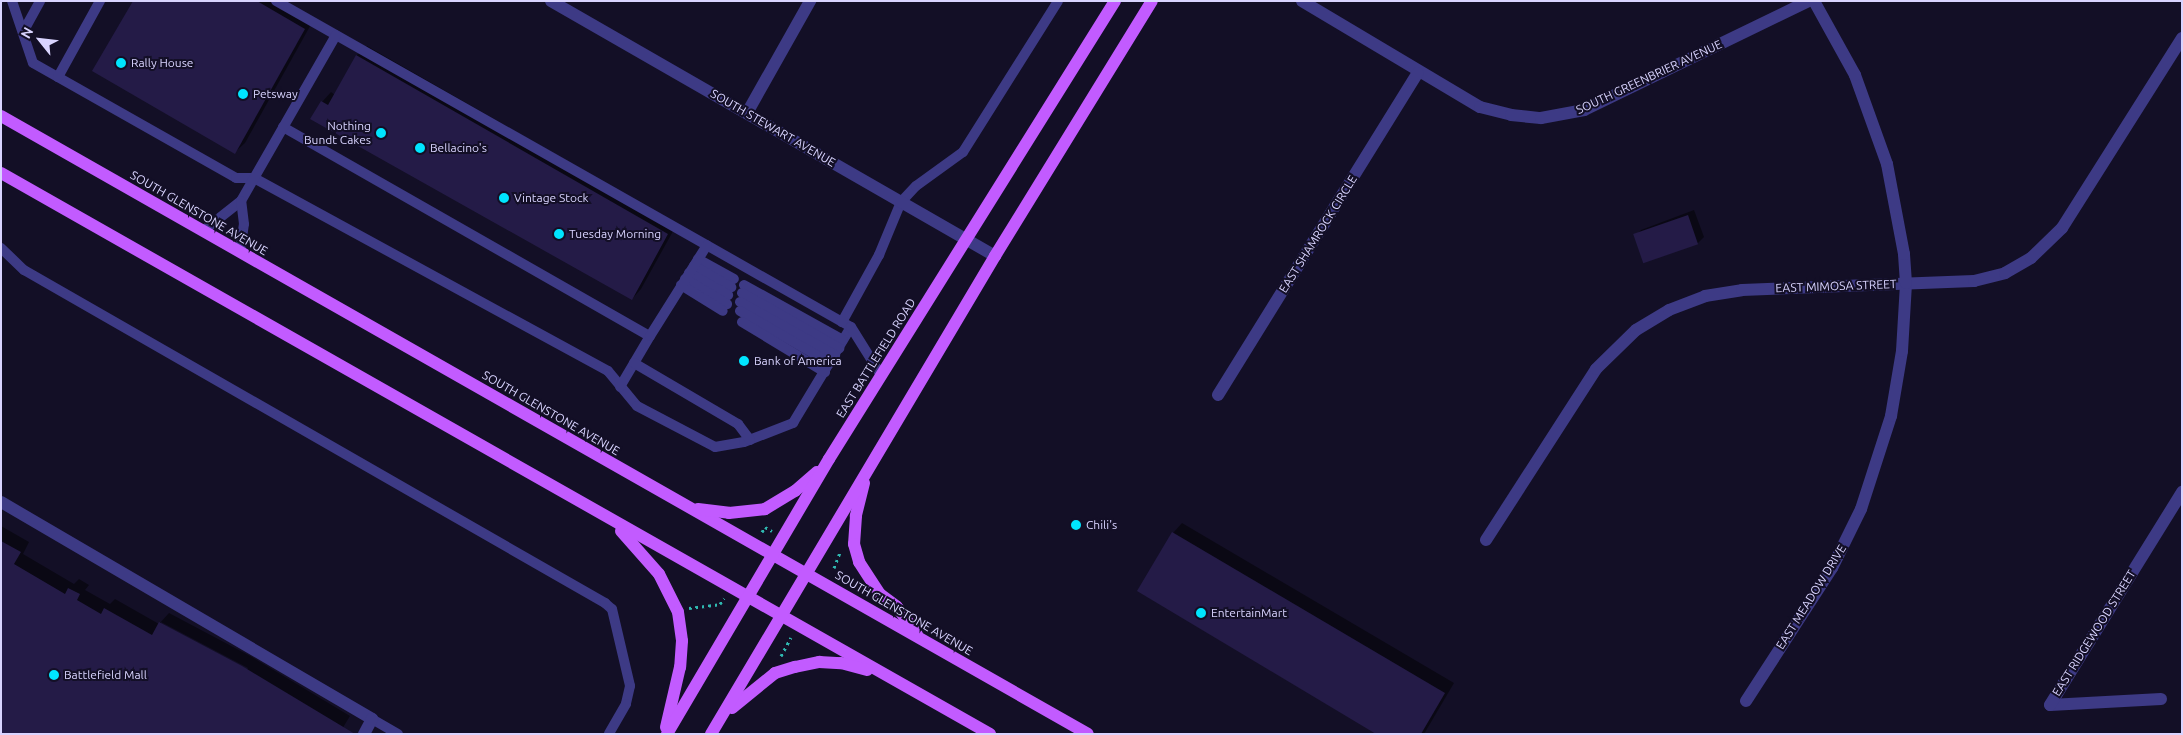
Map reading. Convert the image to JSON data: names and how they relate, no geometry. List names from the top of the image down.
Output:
{
  "streets": {
    "main road": ["SOUTH GLENSTONE AVENUE", "EAST BATTLEFIELD ROAD"],
    "street": [
      "SOUTH GREENBRIER AVENUE",
      "SOUTH STEWART AVENUE",
      "EAST SHAMROCK CIRCLE",
      "EAST MIMOSA STREET",
      "EAST MEADOW DRIVE",
      "EAST RIDGEWOOD STREET"
    ]
  },
  "crossings": [
    ["SOUTH GREENBRIER AVENUE", "EAST SHAMROCK CIRCLE"],
    ["SOUTH STEWART AVENUE", "EAST BATTLEFIELD ROAD"],
    ["SOUTH GLENSTONE AVENUE", "EAST BATTLEFIELD ROAD"],
    ["EAST MIMOSA STREET", "EAST MEADOW DRIVE"]
  ],
  "places": [
    "Rally House",
    "Petsway",
    "Nothing Bundt Cakes",
    "Bellacino's",
    "Vintage Stock",
    "Tuesday Morning",
    "Bank of America",
    "Chili's",
    "EntertainMart",
    "Battlefield Mall"
  ],
  "north": "top left"
}
